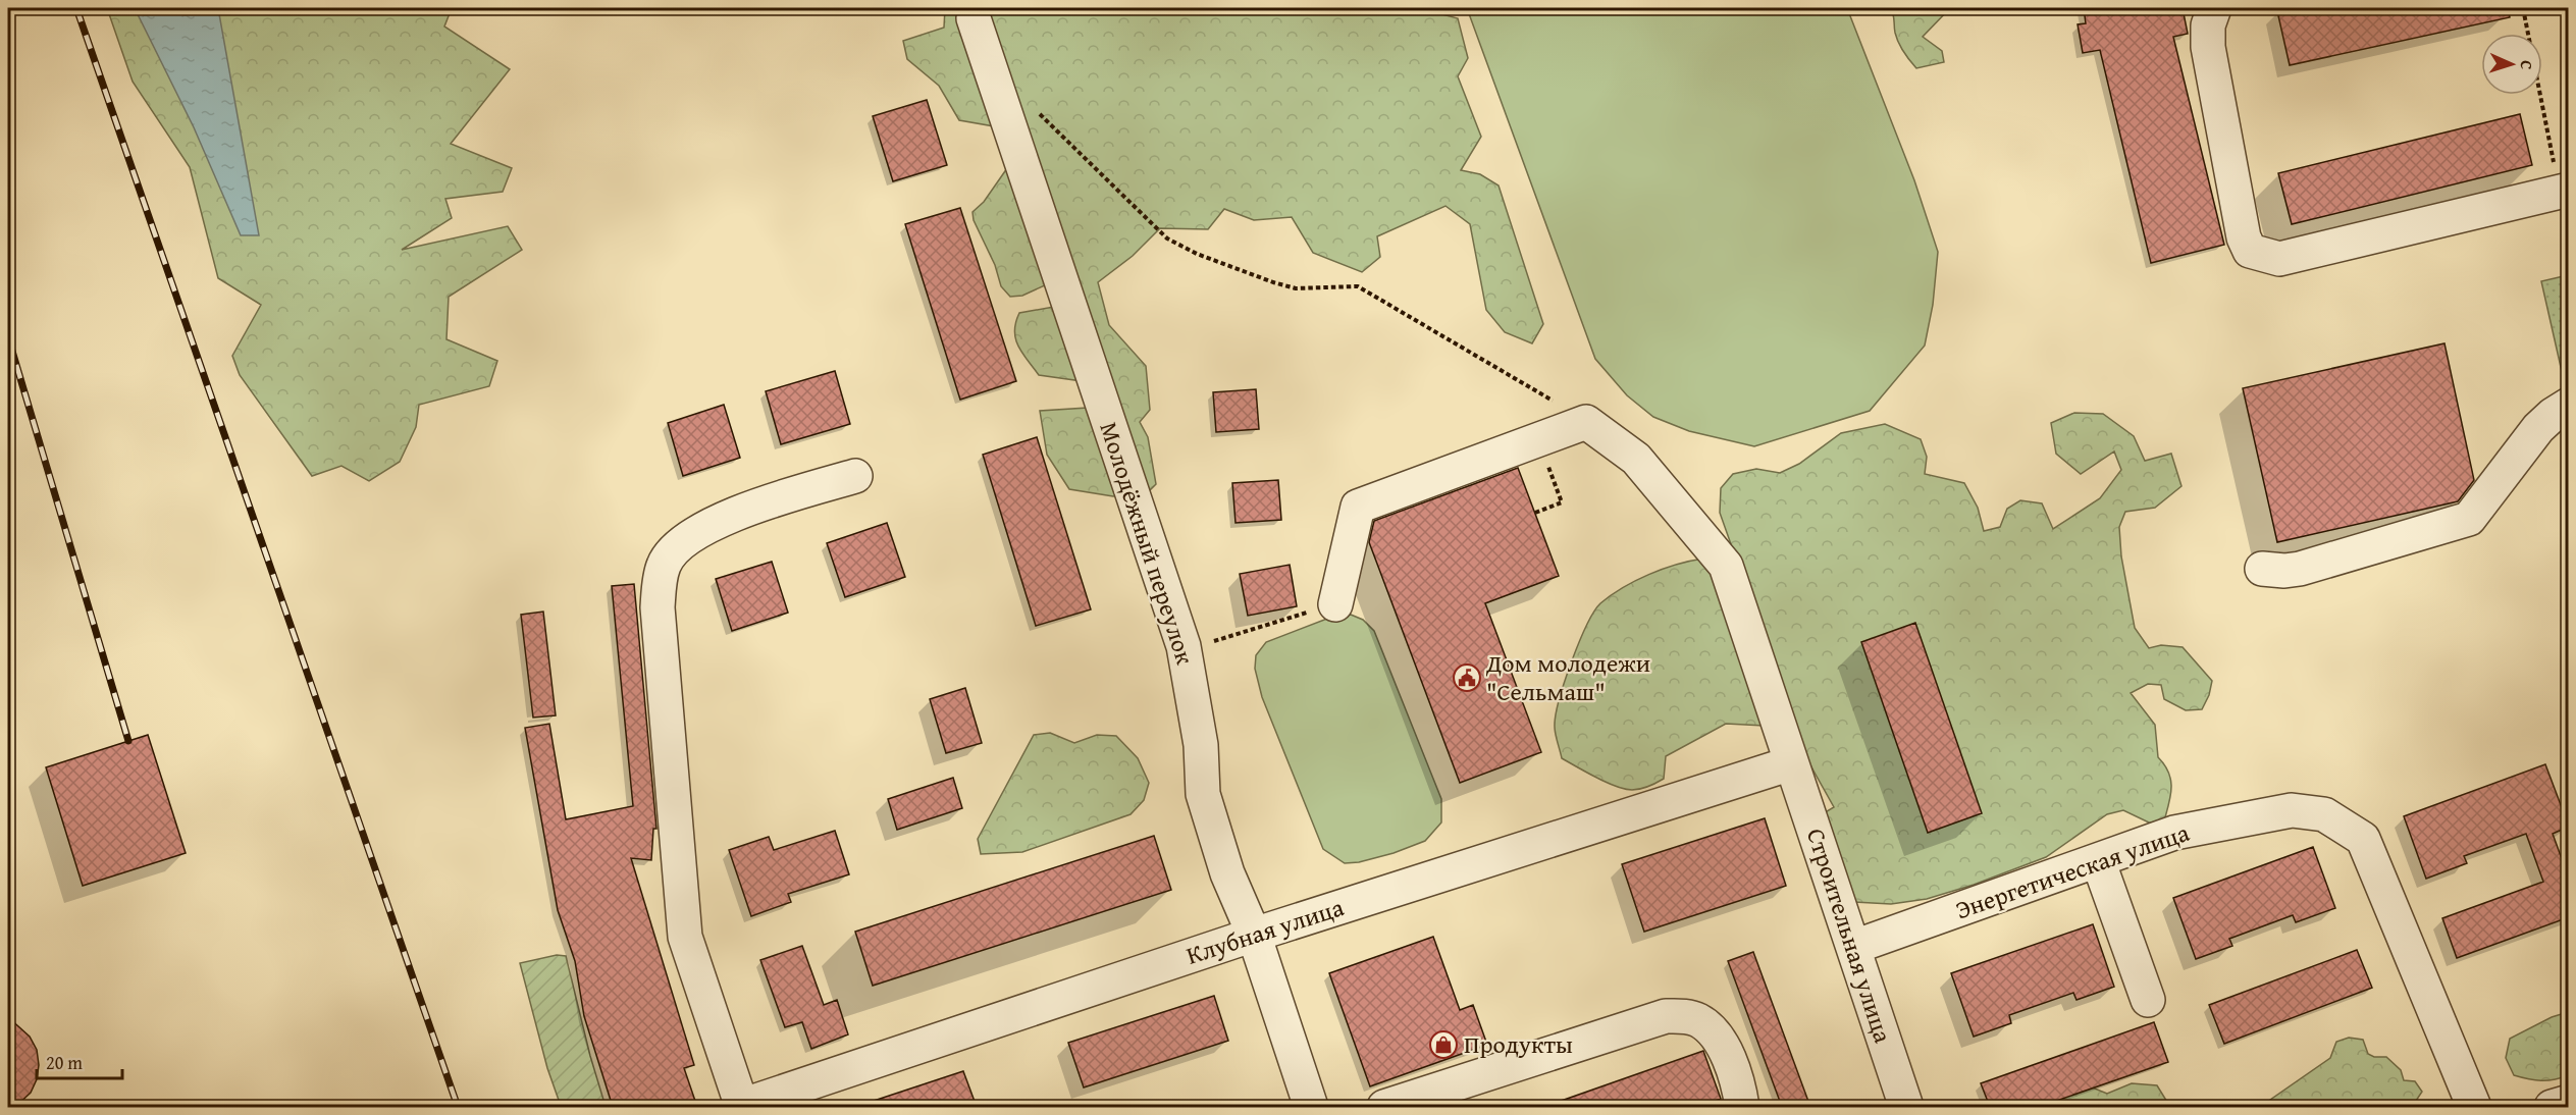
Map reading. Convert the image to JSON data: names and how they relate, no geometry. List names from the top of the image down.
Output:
{
  "streets": {
    "street": [
      "Молодёжный переулок",
      "Энергетическая улица",
      "Клубная улица",
      "Строительная улица"
    ]
  },
  "crossings": [
    ["Молодёжный переулок", "Клубная улица"],
    ["Энергетическая улица", "Строительная улица"],
    ["Клубная улица", "Строительная улица"]
  ],
  "places": {
    "public building": ["Дом молодежи \"Сельмаш\""],
    "shop": ["Продукты"]
  },
  "scale_bar": "20 m",
  "north": "right"
}
